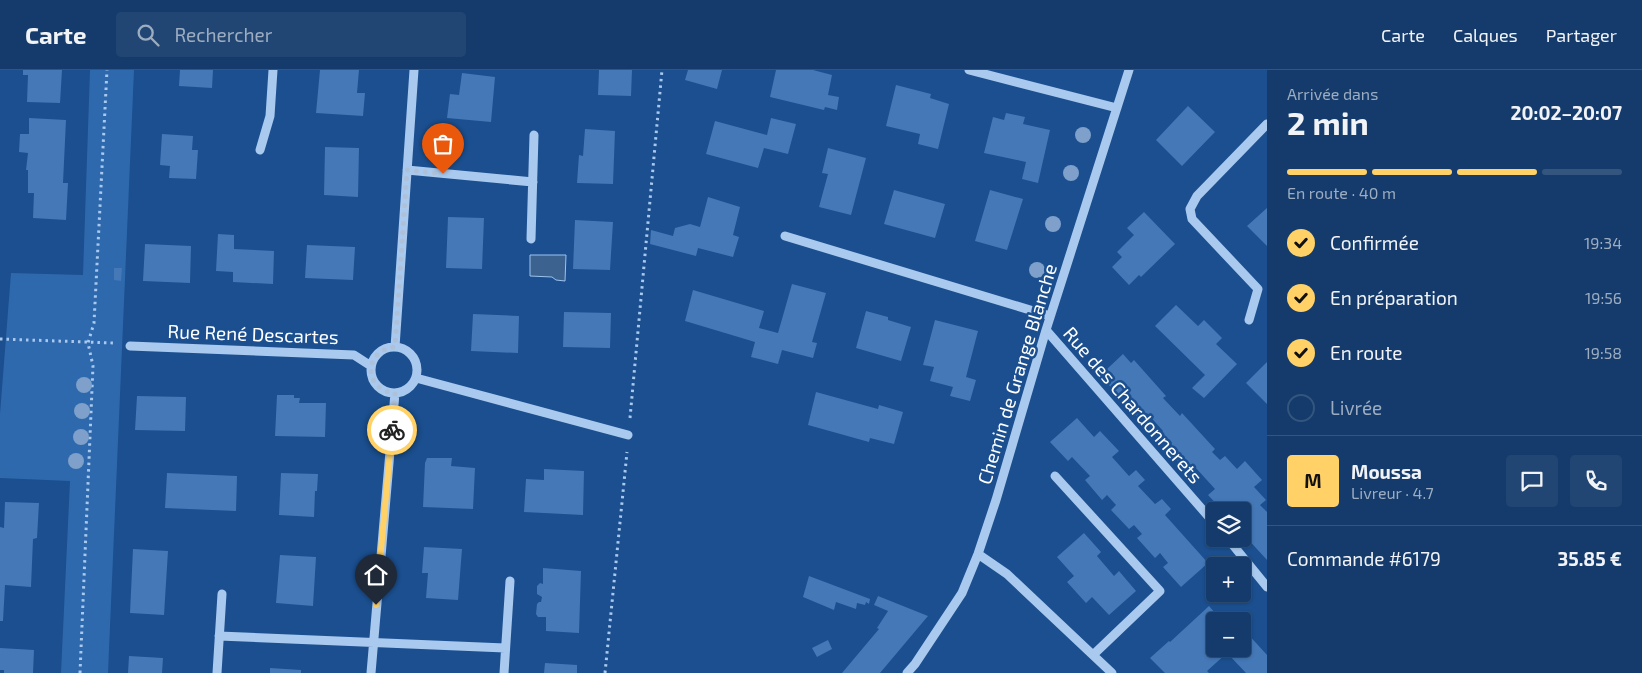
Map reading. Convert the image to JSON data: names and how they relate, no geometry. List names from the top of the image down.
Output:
{
  "streets": {
    "street": ["Rue René Descartes", "Chemin de Grange Blanche", "Rue des Chardonnerets"]
  },
  "crossings": [
    ["Chemin de Grange Blanche", "Rue des Chardonnerets"]
  ],
  "page": {
    "header": "Carte",
    "search": "Rechercher",
    "nav": ["Carte", "Calques", "Partager"],
    "heading": ["2 min", "Arrivée dans", "20:02–20:07"],
    "panel": [
      "Moussa",
      "Livreur · 4.7",
      "Commande #6179",
      "35.85 €"
    ],
    "bar": "En route · 40 m",
    "list": [
      ["Confirmée", "19:34"],
      ["En préparation", "19:56"],
      ["En route", "19:58"],
      "Livrée"
    ],
    "round": "M",
    "map_buttons": ["+", "−"]
  }
}
